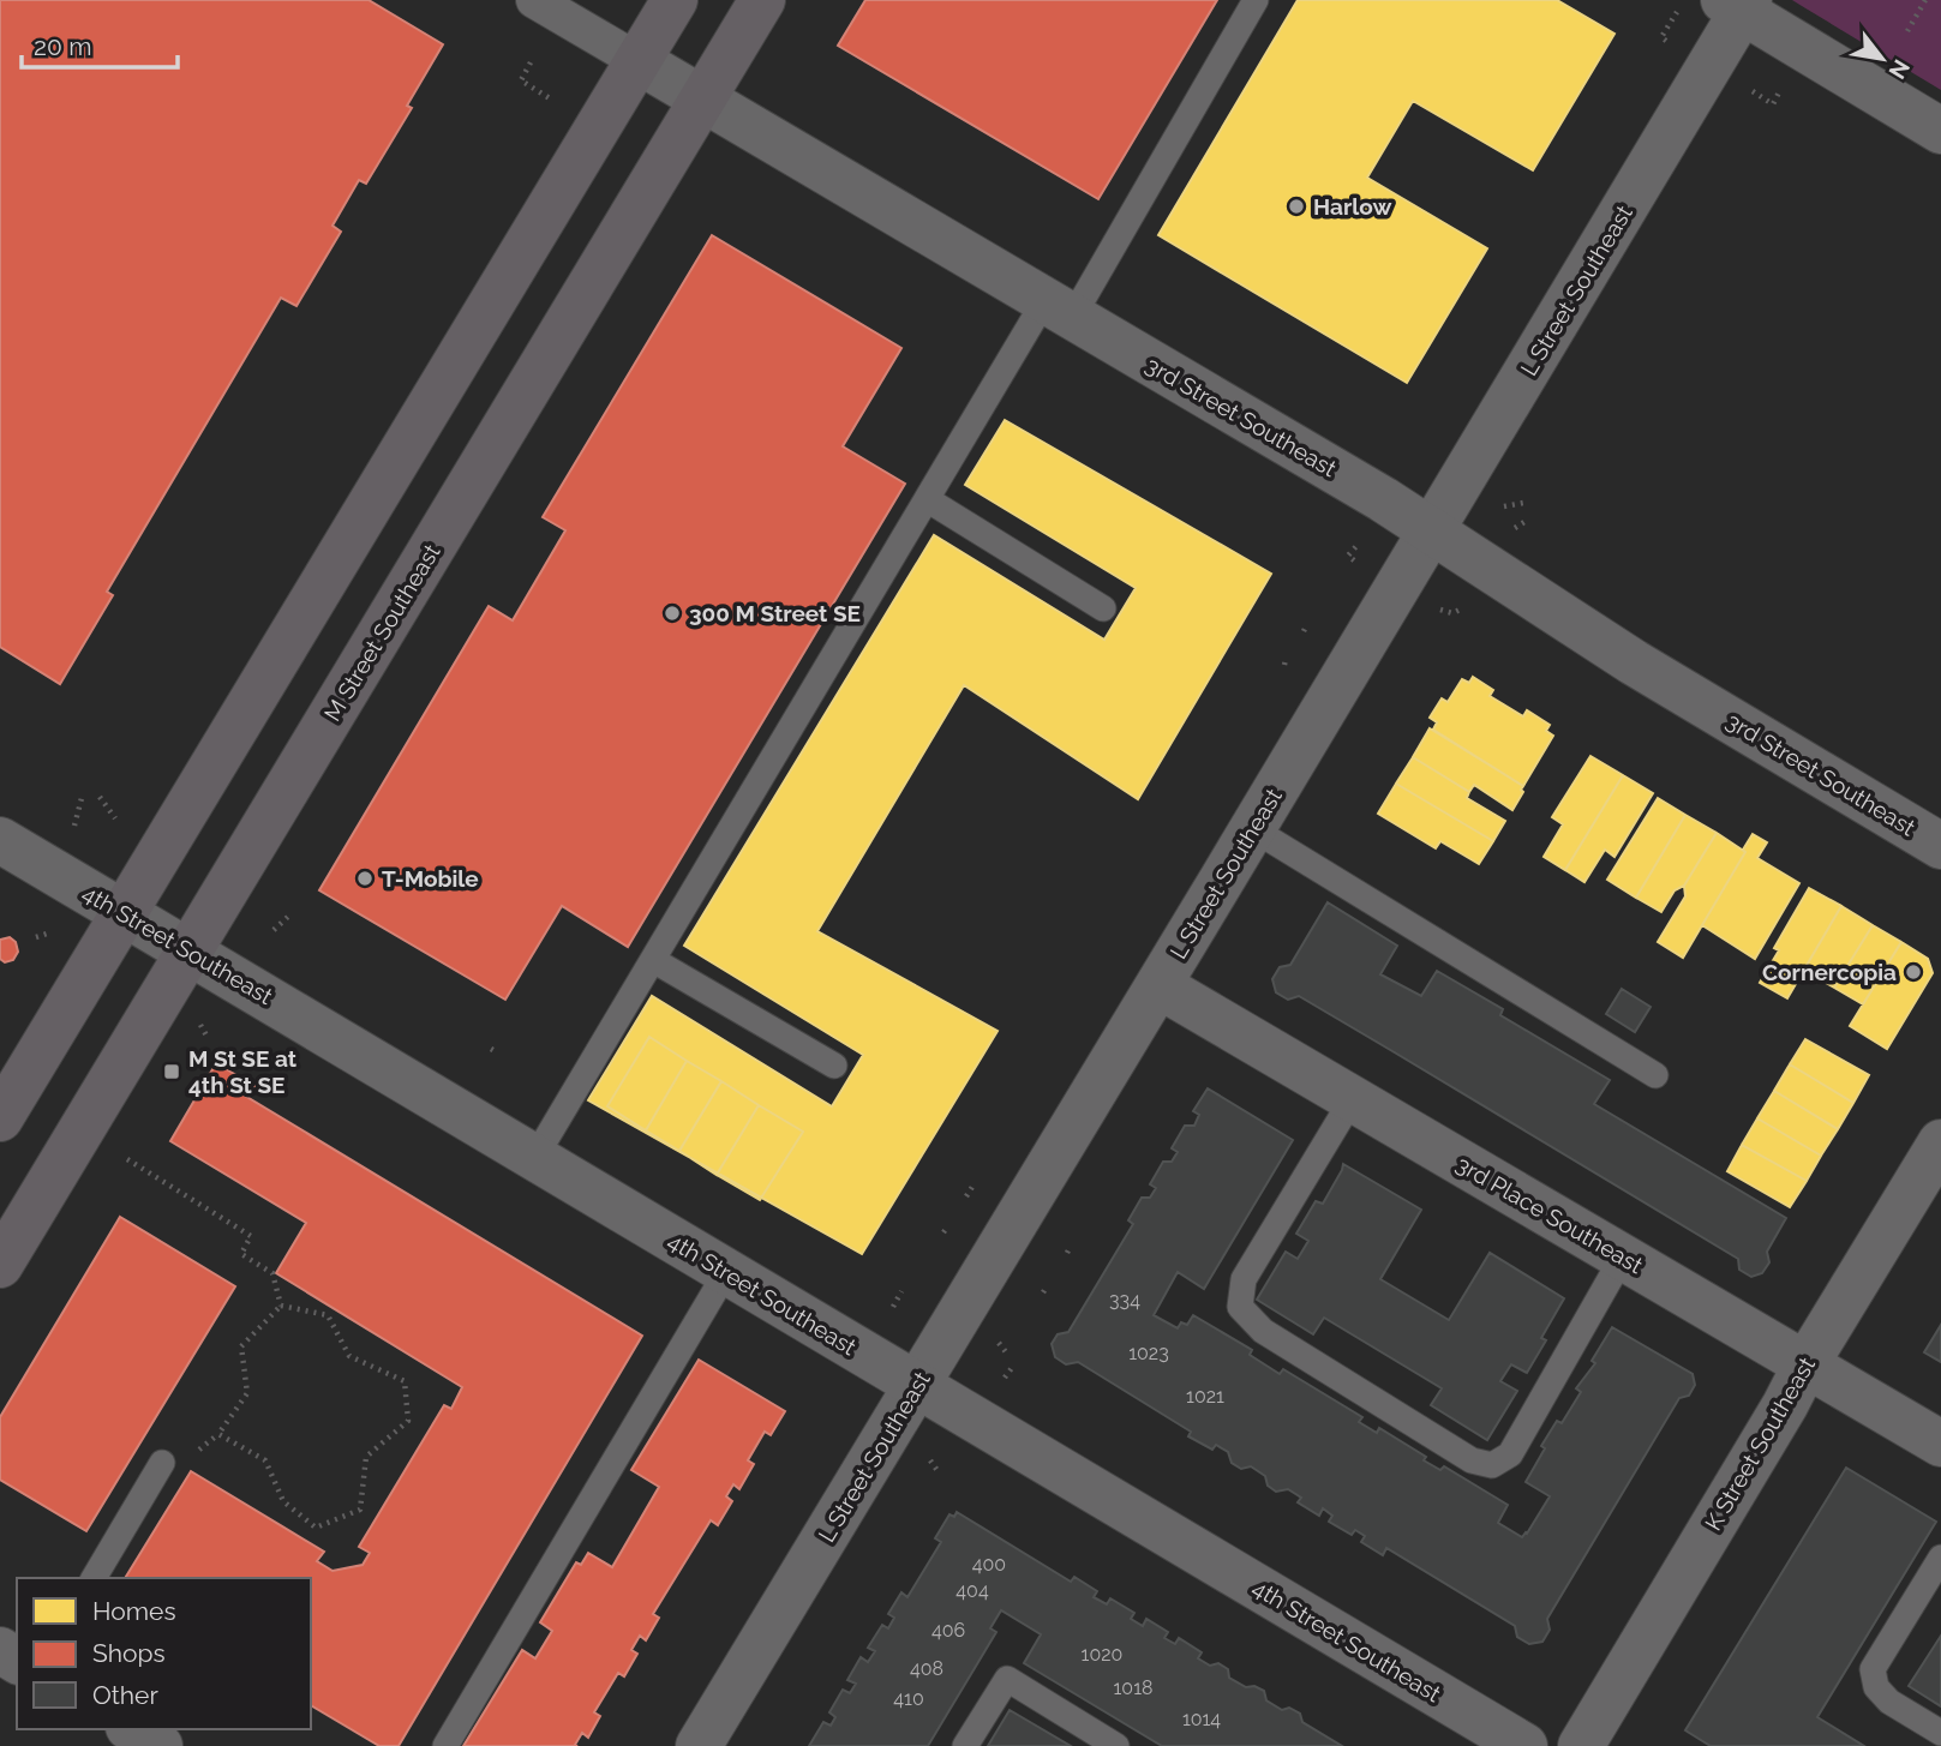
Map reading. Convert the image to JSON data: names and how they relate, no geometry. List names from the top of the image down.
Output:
{
  "streets": {
    "main road": ["M Street Southeast"],
    "street": [
      "L Street Southeast",
      "3rd Street Southeast",
      "4th Street Southeast",
      "3rd Place Southeast",
      "K Street Southeast"
    ]
  },
  "crossings": [
    ["L Street Southeast", "3rd Street Southeast"],
    ["L Street Southeast", "4th Street Southeast"],
    ["L Street Southeast", "3rd Place Southeast"],
    ["3rd Street Southeast", "M Street Southeast"],
    ["M Street Southeast", "4th Street Southeast"],
    ["3rd Place Southeast", "K Street Southeast"]
  ],
  "places": {
    "other": [
      "Harlow",
      "300 M Street SE",
      "T-Mobile",
      "Cornercopia"
    ],
    "transit": ["M St SE at 4th St SE"]
  },
  "house_numbers": [
    "334",
    "1023",
    "1021",
    "400",
    "404",
    "406",
    "1020",
    "408",
    "1018",
    "410",
    "1014"
  ],
  "legend": ["Homes", "Shops", "Other"],
  "scale_bar": "20 m",
  "north": "bottom right"
}
